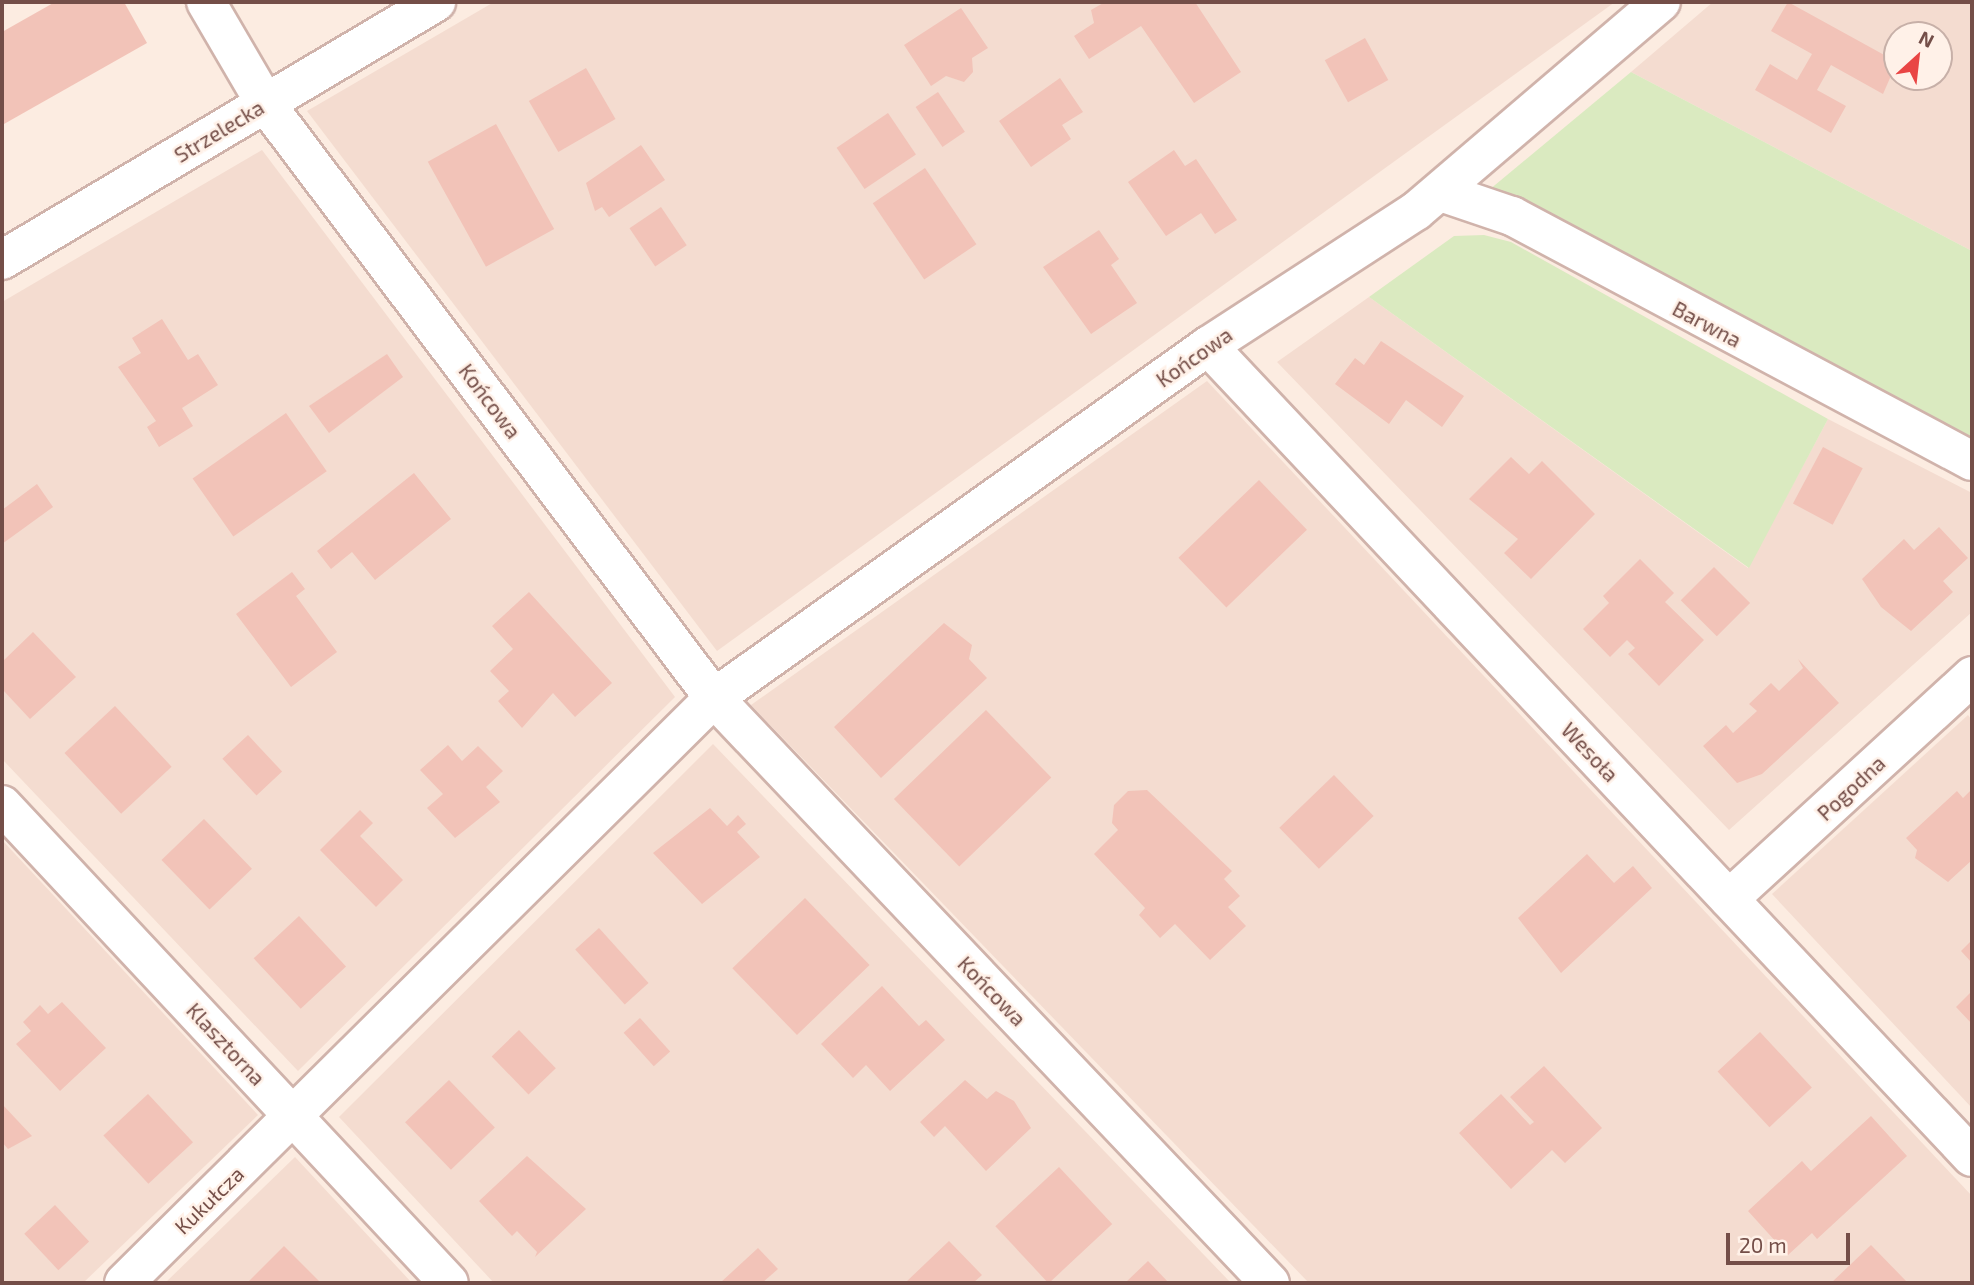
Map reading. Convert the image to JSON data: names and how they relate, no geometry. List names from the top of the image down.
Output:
{
  "streets": {
    "street": [
      "Strzelecka",
      "Barwna",
      "Końcowa",
      "Wesoła",
      "Pogodna",
      "Klasztorna",
      "Kukułcza"
    ]
  },
  "crossings": [
    ["Strzelecka", "Końcowa"],
    ["Barwna", "Końcowa"],
    ["Końcowa", "Wesoła"],
    ["Końcowa", "Kukułcza"],
    ["Wesoła", "Pogodna"],
    ["Klasztorna", "Kukułcza"]
  ],
  "scale_bar": "20 m",
  "north": "top right"
}
